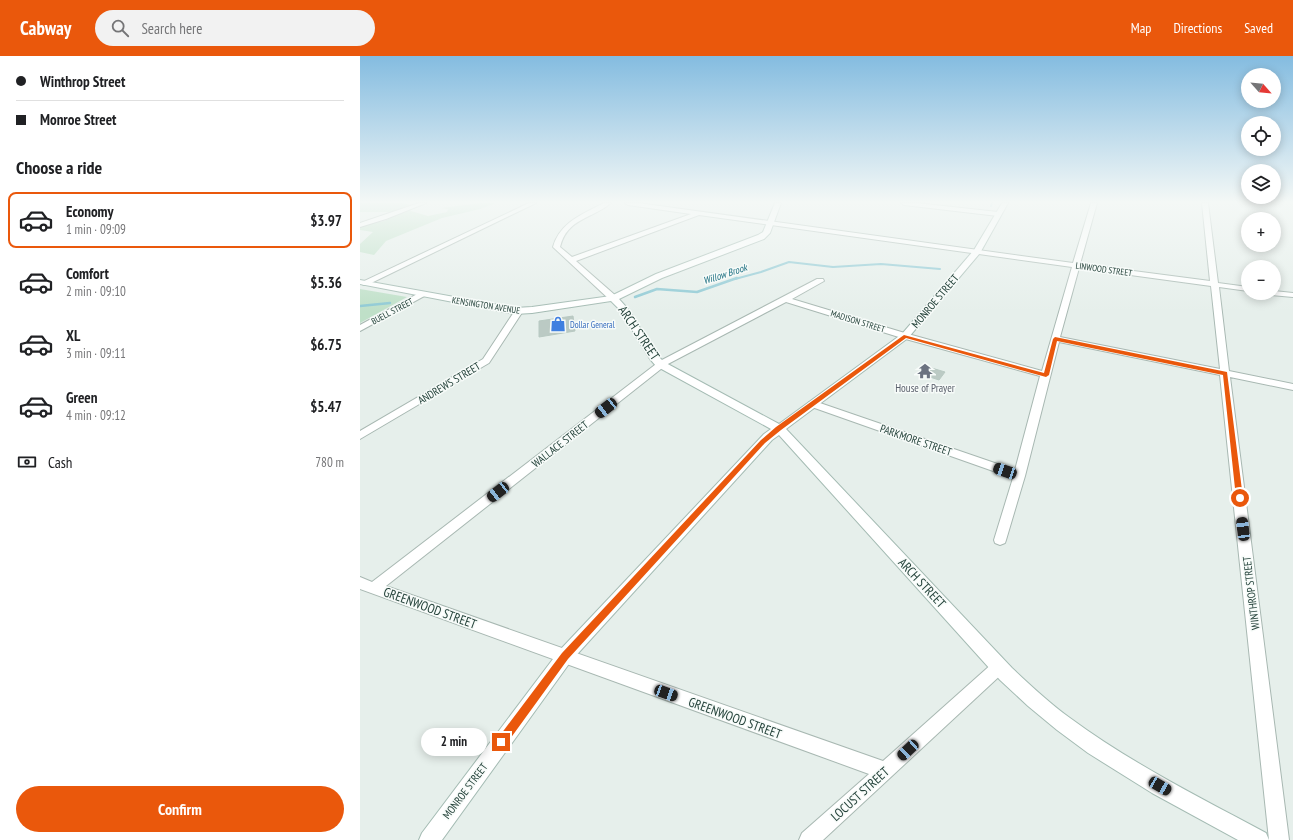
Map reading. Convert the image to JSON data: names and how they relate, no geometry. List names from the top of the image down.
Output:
{
  "streets": {
    "street": [
      "LINWOOD STREET",
      "MONROE STREET",
      "KENSINGTON AVENUE",
      "BUELL STREET",
      "MADISON STREET",
      "ARCH STREET",
      "ANDREWS STREET",
      "PARKMORE STREET",
      "WALLACE STREET",
      "WINTHROP STREET",
      "GREENWOOD STREET",
      "LOCUST STREET"
    ]
  },
  "crossings": [
    ["LINWOOD STREET", "MONROE STREET"],
    ["LINWOOD STREET", "WINTHROP STREET"],
    ["MONROE STREET", "MADISON STREET"],
    ["MONROE STREET", "ARCH STREET"],
    ["MONROE STREET", "PARKMORE STREET"],
    ["MONROE STREET", "GREENWOOD STREET"],
    ["KENSINGTON AVENUE", "BUELL STREET"],
    ["KENSINGTON AVENUE", "ARCH STREET"],
    ["KENSINGTON AVENUE", "ANDREWS STREET"],
    ["MADISON STREET", "WALLACE STREET"],
    ["ARCH STREET", "WALLACE STREET"],
    ["ARCH STREET", "LOCUST STREET"],
    ["WALLACE STREET", "GREENWOOD STREET"],
    ["GREENWOOD STREET", "LOCUST STREET"]
  ],
  "water": ["Willow Brook"],
  "places": {
    "shop": ["Dollar General"],
    "temple": ["House of Prayer"]
  },
  "north": "bottom right",
  "page": {
    "header": "Cabway",
    "search": "Search here",
    "nav": ["Map", "Directions", "Saved"],
    "banner": ["Winthrop Street", "Monroe Street"],
    "map_buttons": ["+", "−"],
    "heading": "Choose a ride",
    "list": [
      {
        "name": "Economy",
        "note": "1 min · 09:09",
        "value": "$3.97"
      },
      {
        "name": "Comfort",
        "note": "2 min · 09:10",
        "value": "$5.36"
      },
      {
        "name": "XL",
        "note": "3 min · 09:11",
        "value": "$6.75"
      },
      {
        "name": "Green",
        "note": "4 min · 09:12",
        "value": "$5.47"
      }
    ],
    "pay": ["Cash", "780 m"],
    "bubble": "2 min",
    "buttons": "Confirm"
  }
}
